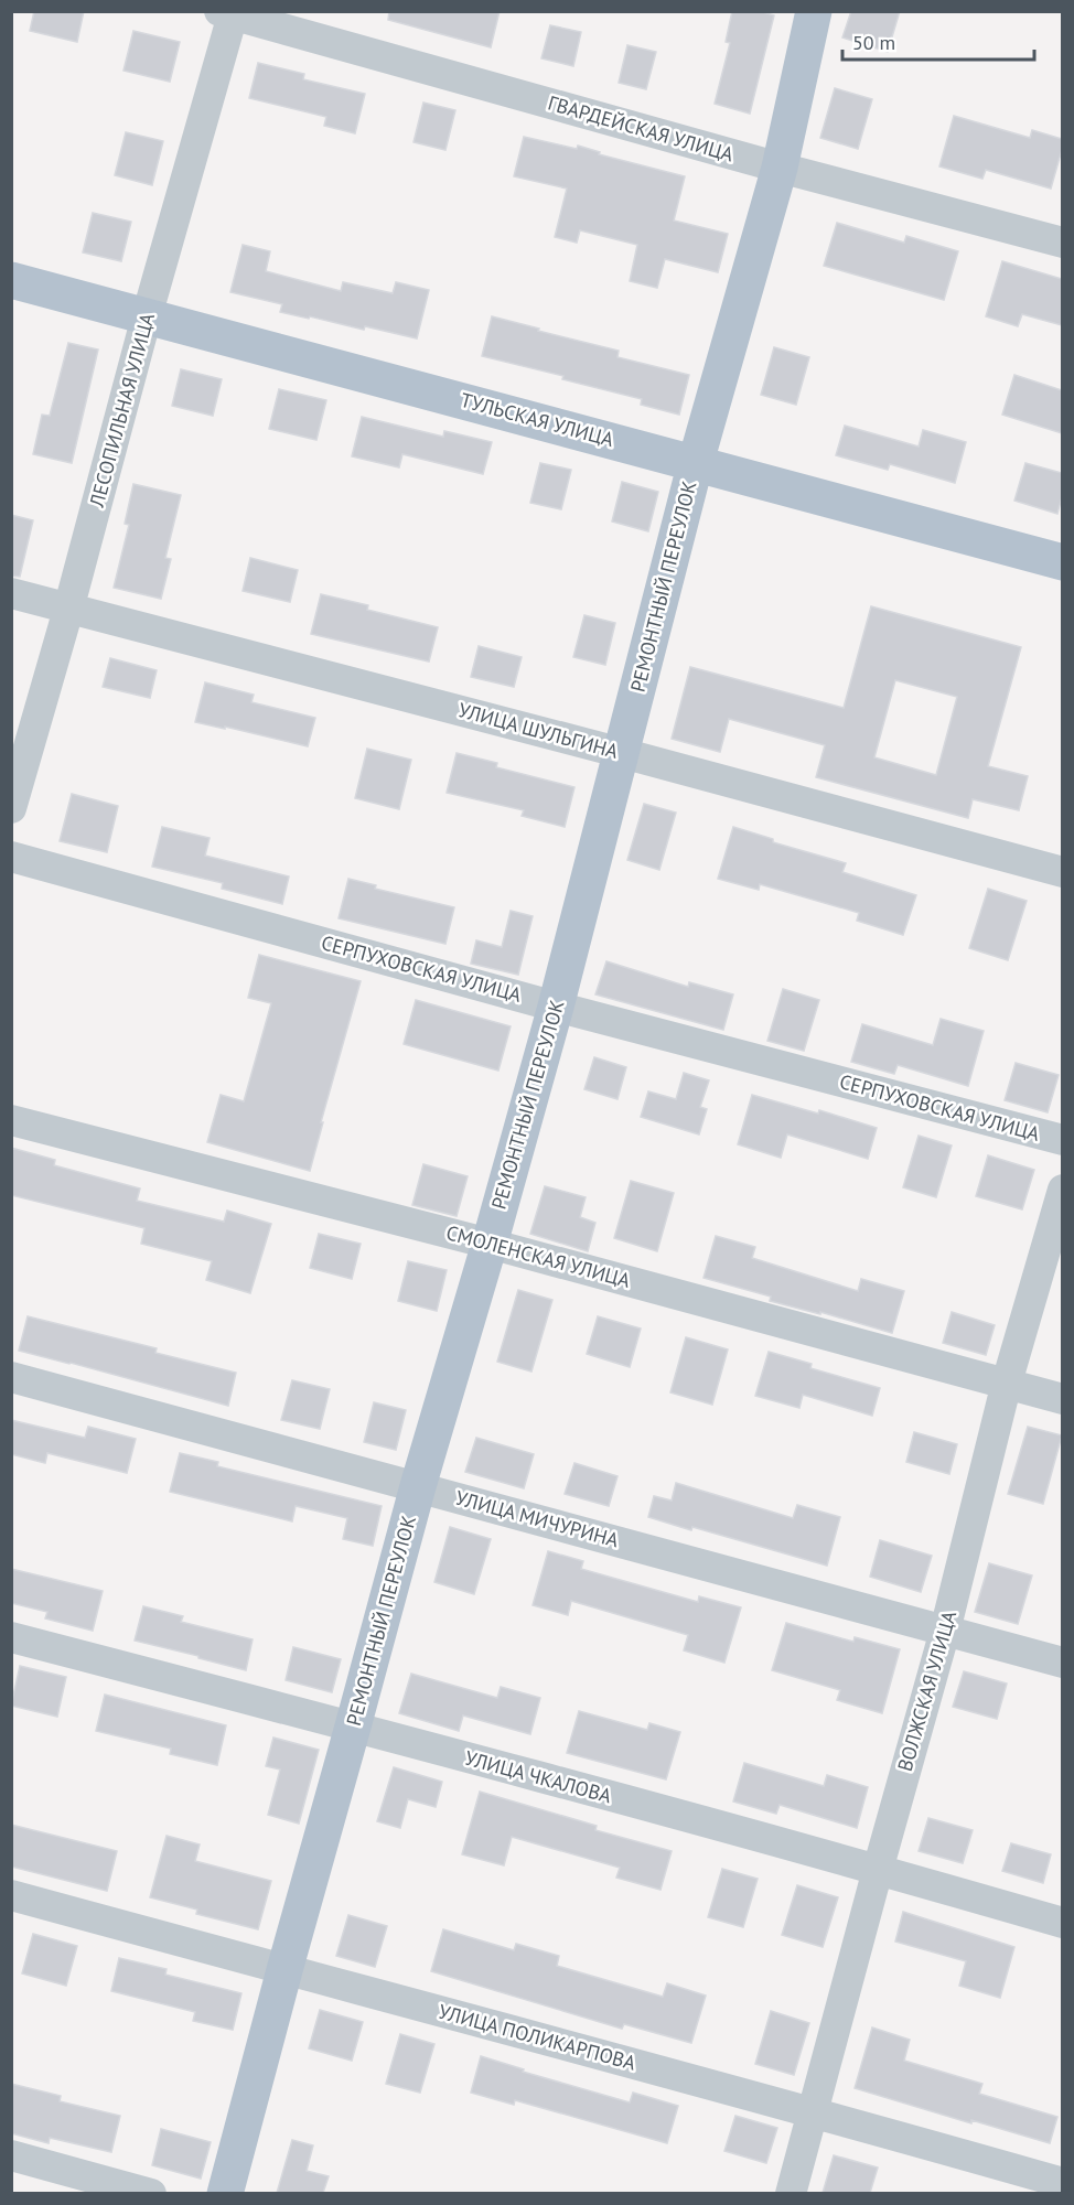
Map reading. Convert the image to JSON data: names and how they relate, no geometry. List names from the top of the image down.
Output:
{
  "streets": {
    "main road": ["ТУЛЬСКАЯ УЛИЦА", "РЕМОНТНЫЙ ПЕРЕУЛОК"],
    "street": [
      "ГВАРДЕЙСКАЯ УЛИЦА",
      "ЛЕСОПИЛЬНАЯ УЛИЦА",
      "УЛИЦА ШУЛЬГИНА",
      "СЕРПУХОВСКАЯ УЛИЦА",
      "СМОЛЕНСКАЯ УЛИЦА",
      "УЛИЦА МИЧУРИНА",
      "ВОЛЖСКАЯ УЛИЦА",
      "УЛИЦА ЧКАЛОВА",
      "УЛИЦА ПОЛИКАРПОВА"
    ]
  },
  "crossings": [
    ["ГВАРДЕЙСКАЯ УЛИЦА", "ЛЕСОПИЛЬНАЯ УЛИЦА"],
    ["ГВАРДЕЙСКАЯ УЛИЦА", "РЕМОНТНЫЙ ПЕРЕУЛОК"],
    ["ЛЕСОПИЛЬНАЯ УЛИЦА", "ТУЛЬСКАЯ УЛИЦА"],
    ["ЛЕСОПИЛЬНАЯ УЛИЦА", "УЛИЦА ШУЛЬГИНА"],
    ["ТУЛЬСКАЯ УЛИЦА", "РЕМОНТНЫЙ ПЕРЕУЛОК"],
    ["РЕМОНТНЫЙ ПЕРЕУЛОК", "УЛИЦА ШУЛЬГИНА"],
    ["РЕМОНТНЫЙ ПЕРЕУЛОК", "СЕРПУХОВСКАЯ УЛИЦА"],
    ["РЕМОНТНЫЙ ПЕРЕУЛОК", "СМОЛЕНСКАЯ УЛИЦА"],
    ["РЕМОНТНЫЙ ПЕРЕУЛОК", "УЛИЦА МИЧУРИНА"],
    ["РЕМОНТНЫЙ ПЕРЕУЛОК", "УЛИЦА ЧКАЛОВА"],
    ["РЕМОНТНЫЙ ПЕРЕУЛОК", "УЛИЦА ПОЛИКАРПОВА"],
    ["СМОЛЕНСКАЯ УЛИЦА", "ВОЛЖСКАЯ УЛИЦА"],
    ["УЛИЦА МИЧУРИНА", "ВОЛЖСКАЯ УЛИЦА"],
    ["ВОЛЖСКАЯ УЛИЦА", "УЛИЦА ЧКАЛОВА"],
    ["ВОЛЖСКАЯ УЛИЦА", "УЛИЦА ПОЛИКАРПОВА"]
  ],
  "scale_bar": "50 m"
}
